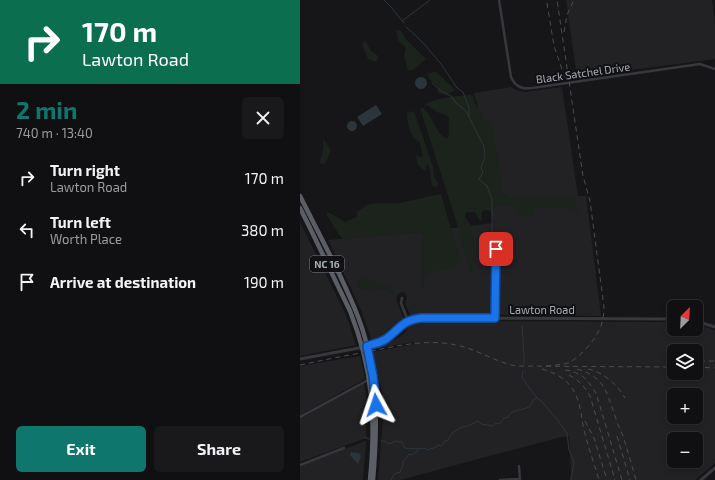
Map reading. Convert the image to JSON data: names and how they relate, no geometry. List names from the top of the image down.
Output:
{
  "streets": {
    "highway": ["NC 16"],
    "street": ["Black Satchel Drive", "Lawton Road"]
  },
  "crossings": [
    ["NC 16", "Lawton Road"]
  ],
  "north": "top right",
  "page": {
    "turn": ["170 m", "Lawton Road"],
    "heading": ["2 min", "740 m · 13:40"],
    "list": [
      {
        "name": "Turn right",
        "note": "Lawton Road",
        "value": "170 m"
      },
      {
        "name": "Turn left",
        "note": "Worth Place",
        "value": "380 m"
      },
      {
        "name": "Arrive at destination",
        "value": "190 m"
      }
    ],
    "map_buttons": ["+", "−"],
    "buttons": ["Exit", "Share"]
  }
}
